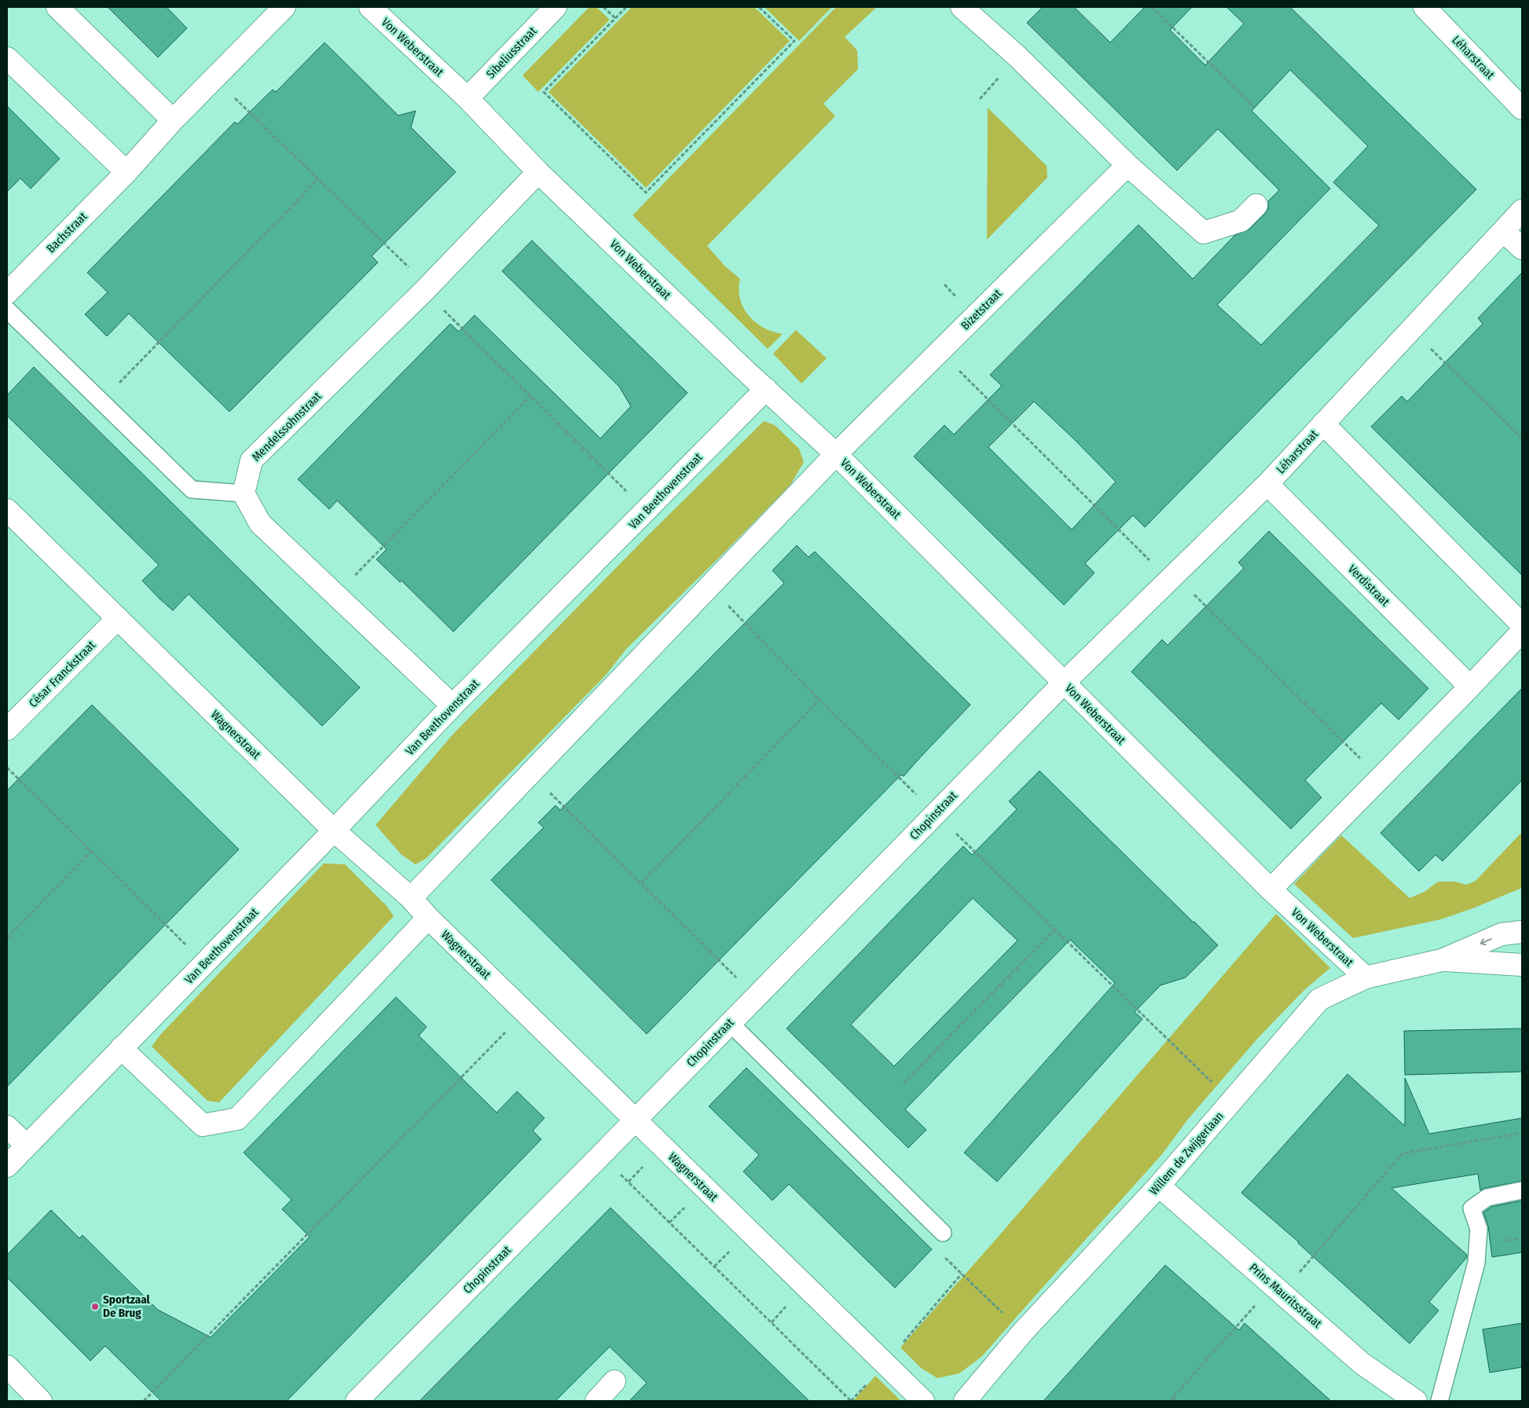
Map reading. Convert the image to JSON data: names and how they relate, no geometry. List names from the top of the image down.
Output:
{
  "streets": {
    "street": [
      "Von Weberstraat",
      "Sibeliusstraat",
      "Léharstraat",
      "Bachstraat",
      "Bizetstraat",
      "Mendelssohnstraat",
      "Van Beethovenstraat",
      "Verdistraat",
      "César Franckstraat",
      "Wagnerstraat",
      "Chopinstraat",
      "Willem de Zwijgerlaan",
      "Prins Mauritsstraat"
    ]
  },
  "crossings": [
    ["Von Weberstraat", "Sibeliusstraat"],
    ["Von Weberstraat", "Léharstraat"],
    ["Von Weberstraat", "Bizetstraat"],
    ["Von Weberstraat", "Mendelssohnstraat"],
    ["Von Weberstraat", "Van Beethovenstraat"],
    ["Von Weberstraat", "Chopinstraat"],
    ["Von Weberstraat", "Willem de Zwijgerlaan"],
    ["Léharstraat", "Verdistraat"],
    ["Léharstraat", "Chopinstraat"],
    ["Van Beethovenstraat", "Wagnerstraat"],
    ["César Franckstraat", "Wagnerstraat"],
    ["Wagnerstraat", "Chopinstraat"],
    ["Willem de Zwijgerlaan", "Prins Mauritsstraat"]
  ],
  "places": ["Sportzaal De Brug"]
}
